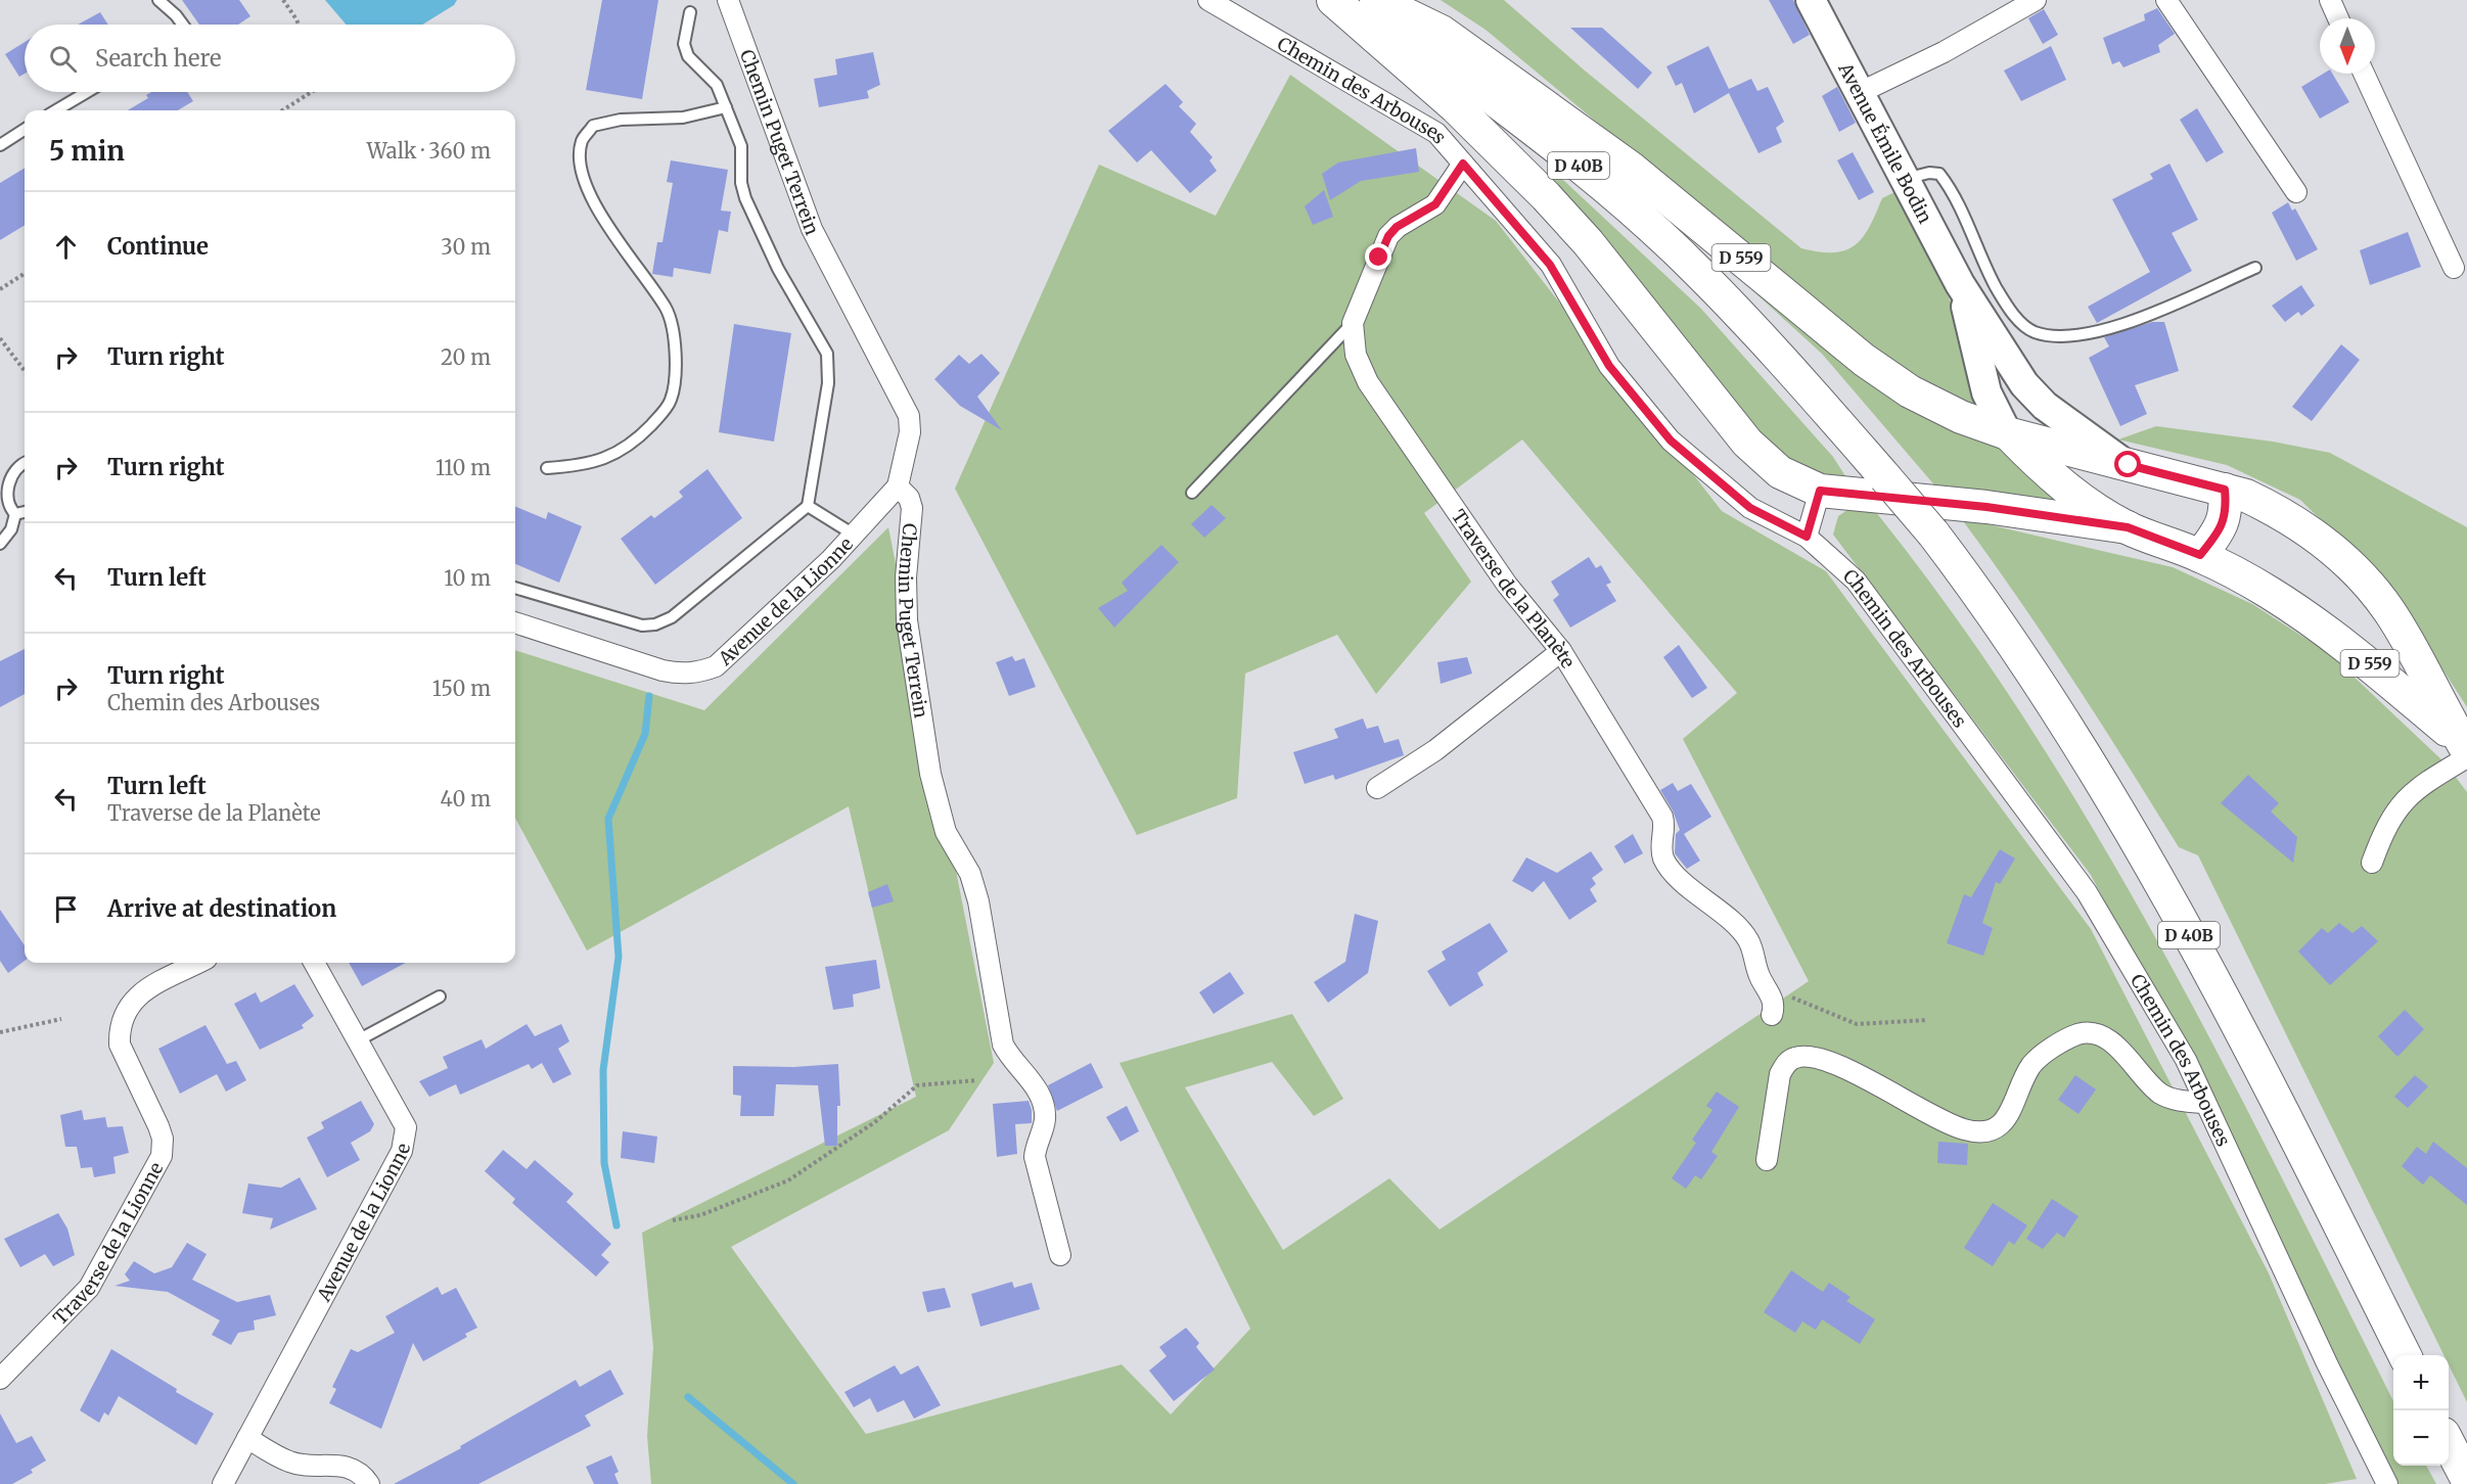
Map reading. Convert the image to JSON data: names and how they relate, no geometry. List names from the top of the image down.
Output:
{
  "streets": {
    "main road": ["D 40B", "D 559"],
    "street": [
      "Chemin des Arbouses",
      "Chemin Puget Terrein",
      "Avenue Émile Bodin",
      "Traverse de la Planète",
      "Avenue de la Lionne",
      "Traverse de la Lionne"
    ]
  },
  "crossings": [
    ["Chemin des Arbouses", "Traverse de la Planète"],
    ["Chemin Puget Terrein", "Avenue de la Lionne"],
    ["Avenue Émile Bodin", "D 559"]
  ],
  "north": "bottom",
  "page": {
    "search": "Search here",
    "heading": ["5 min", "Walk · 360 m"],
    "list": [
      ["Continue", "30 m"],
      ["Turn right", "20 m"],
      ["Turn right", "110 m"],
      ["Turn left", "10 m"],
      ["Turn right", "Chemin des Arbouses", "150 m"],
      ["Turn left", "Traverse de la Planète", "40 m"],
      "Arrive at destination"
    ],
    "map_buttons": ["+", "−"]
  }
}
